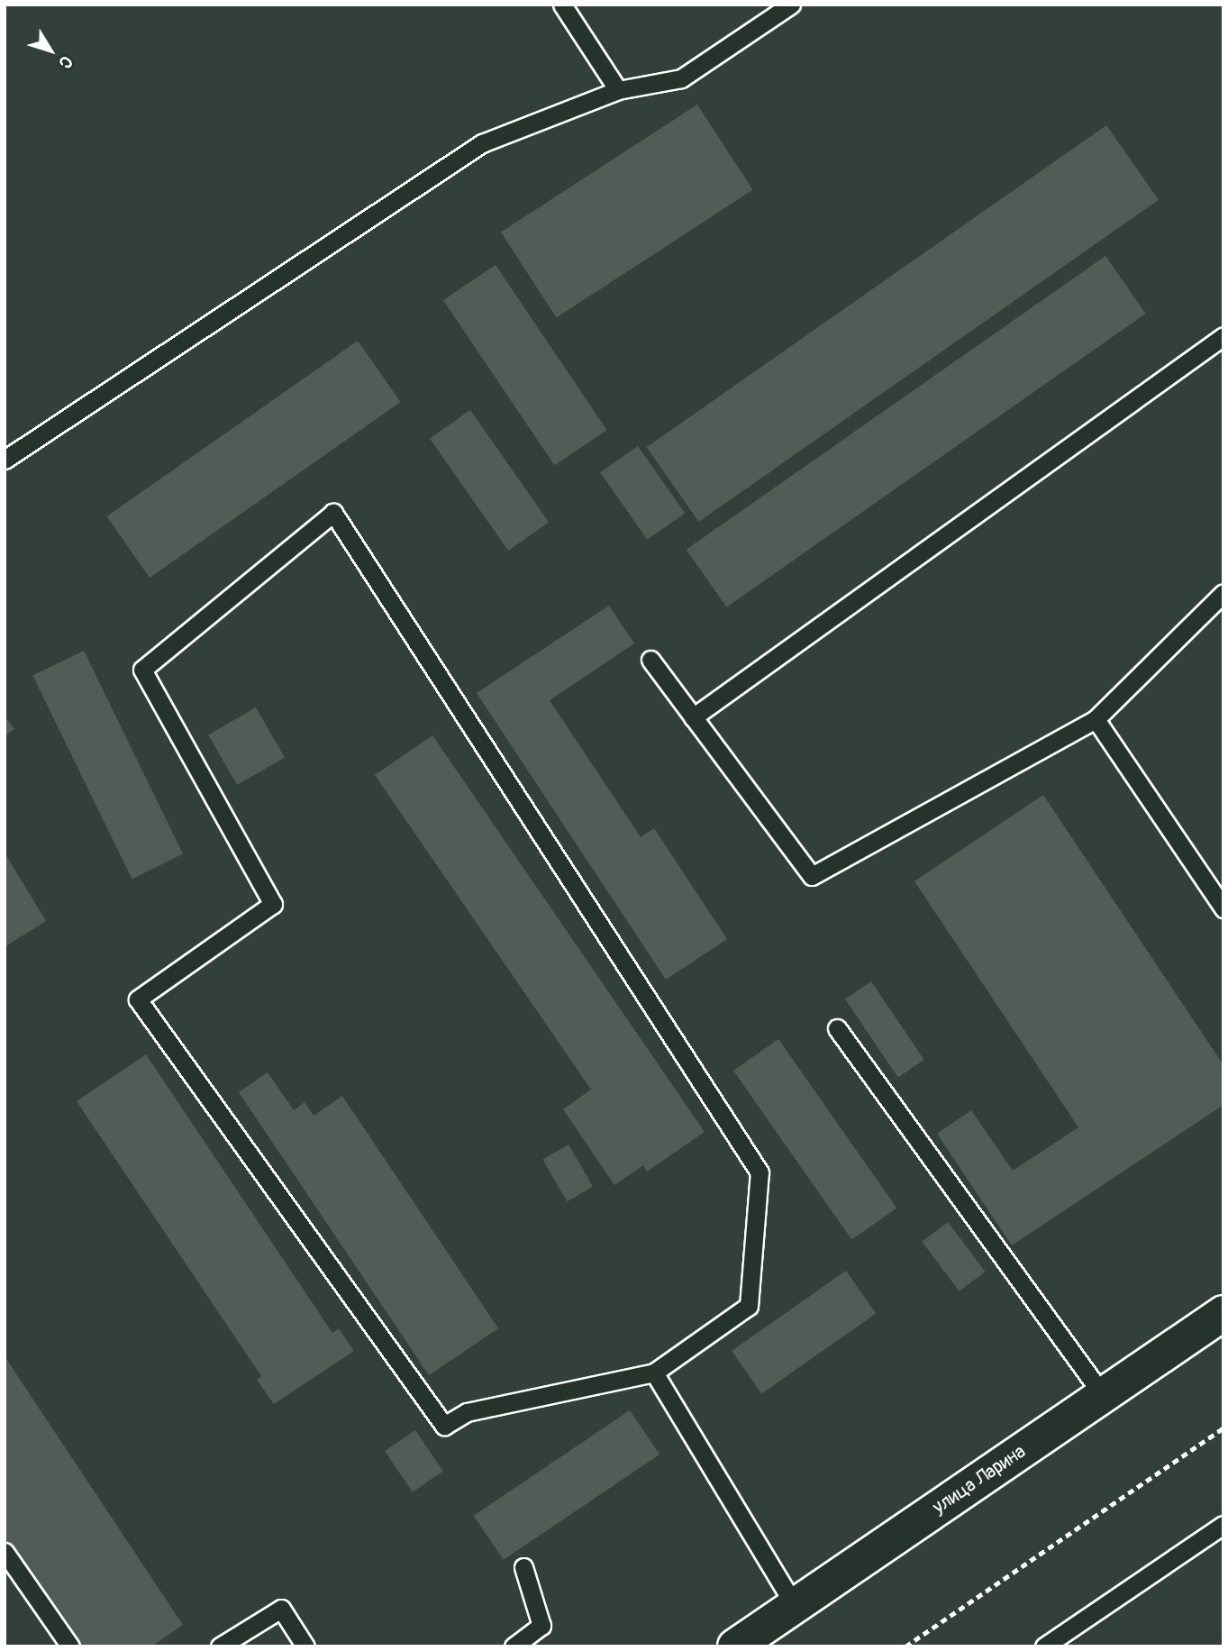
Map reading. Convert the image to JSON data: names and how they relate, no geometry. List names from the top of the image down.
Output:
{
  "streets": {
    "street": ["улица Ларина"]
  },
  "north": "bottom right"
}
